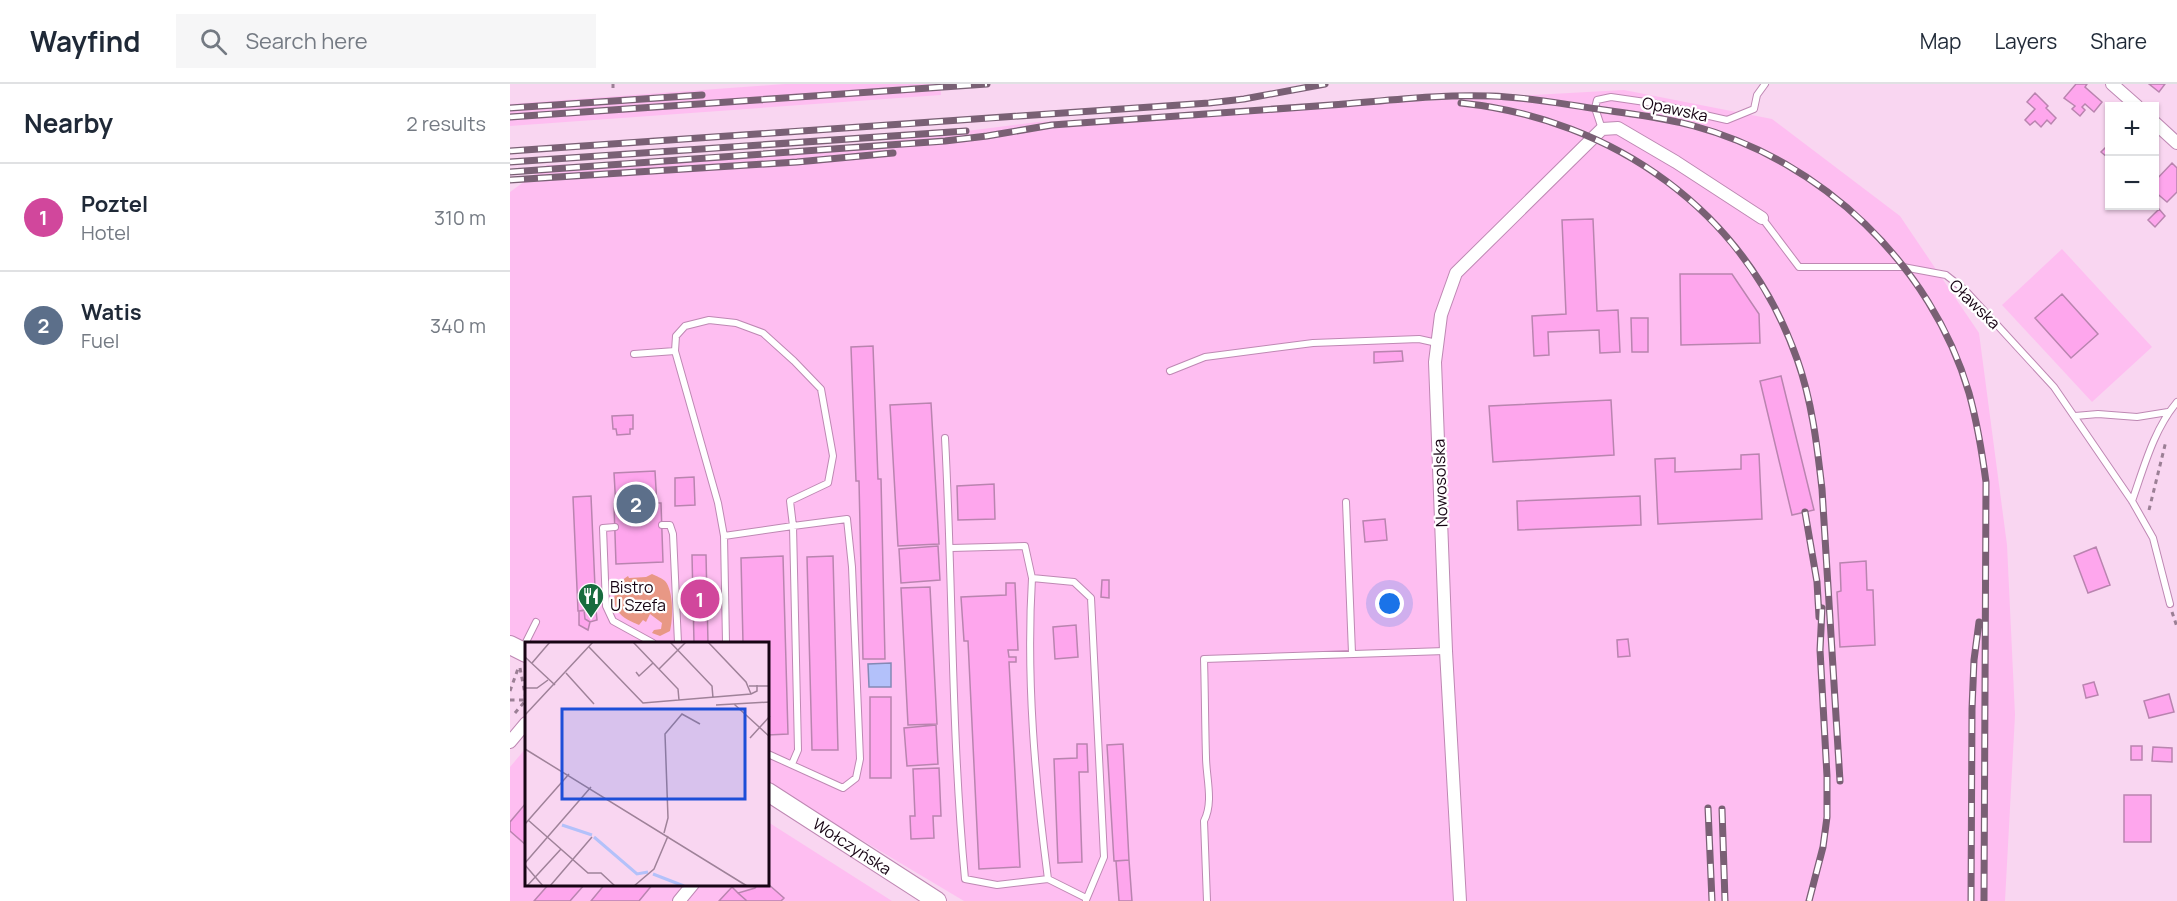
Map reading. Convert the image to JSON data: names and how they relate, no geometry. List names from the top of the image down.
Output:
{
  "streets": {
    "street": ["Oławska", "Nowosolska", "Wołczyńska"],
    "lane": ["Opawska"]
  },
  "crossings": [
    ["Opawska", "Oławska"],
    ["Opawska", "Nowosolska"],
    ["Oławska", "Nowosolska"]
  ],
  "places": {
    "restaurant": ["Bistro U Szefa"]
  },
  "page": {
    "header": "Wayfind",
    "search": "Search here",
    "nav": ["Map", "Layers", "Share"],
    "heading": ["Nearby", "2 results"],
    "map_buttons": ["+", "−"],
    "list": [
      {
        "mark": "1",
        "name": "Poztel",
        "note": "Hotel",
        "value": "310 m"
      },
      {
        "mark": "2",
        "name": "Watis",
        "note": "Fuel",
        "value": "340 m"
      }
    ],
    "pins": ["2", "1"]
  }
}
